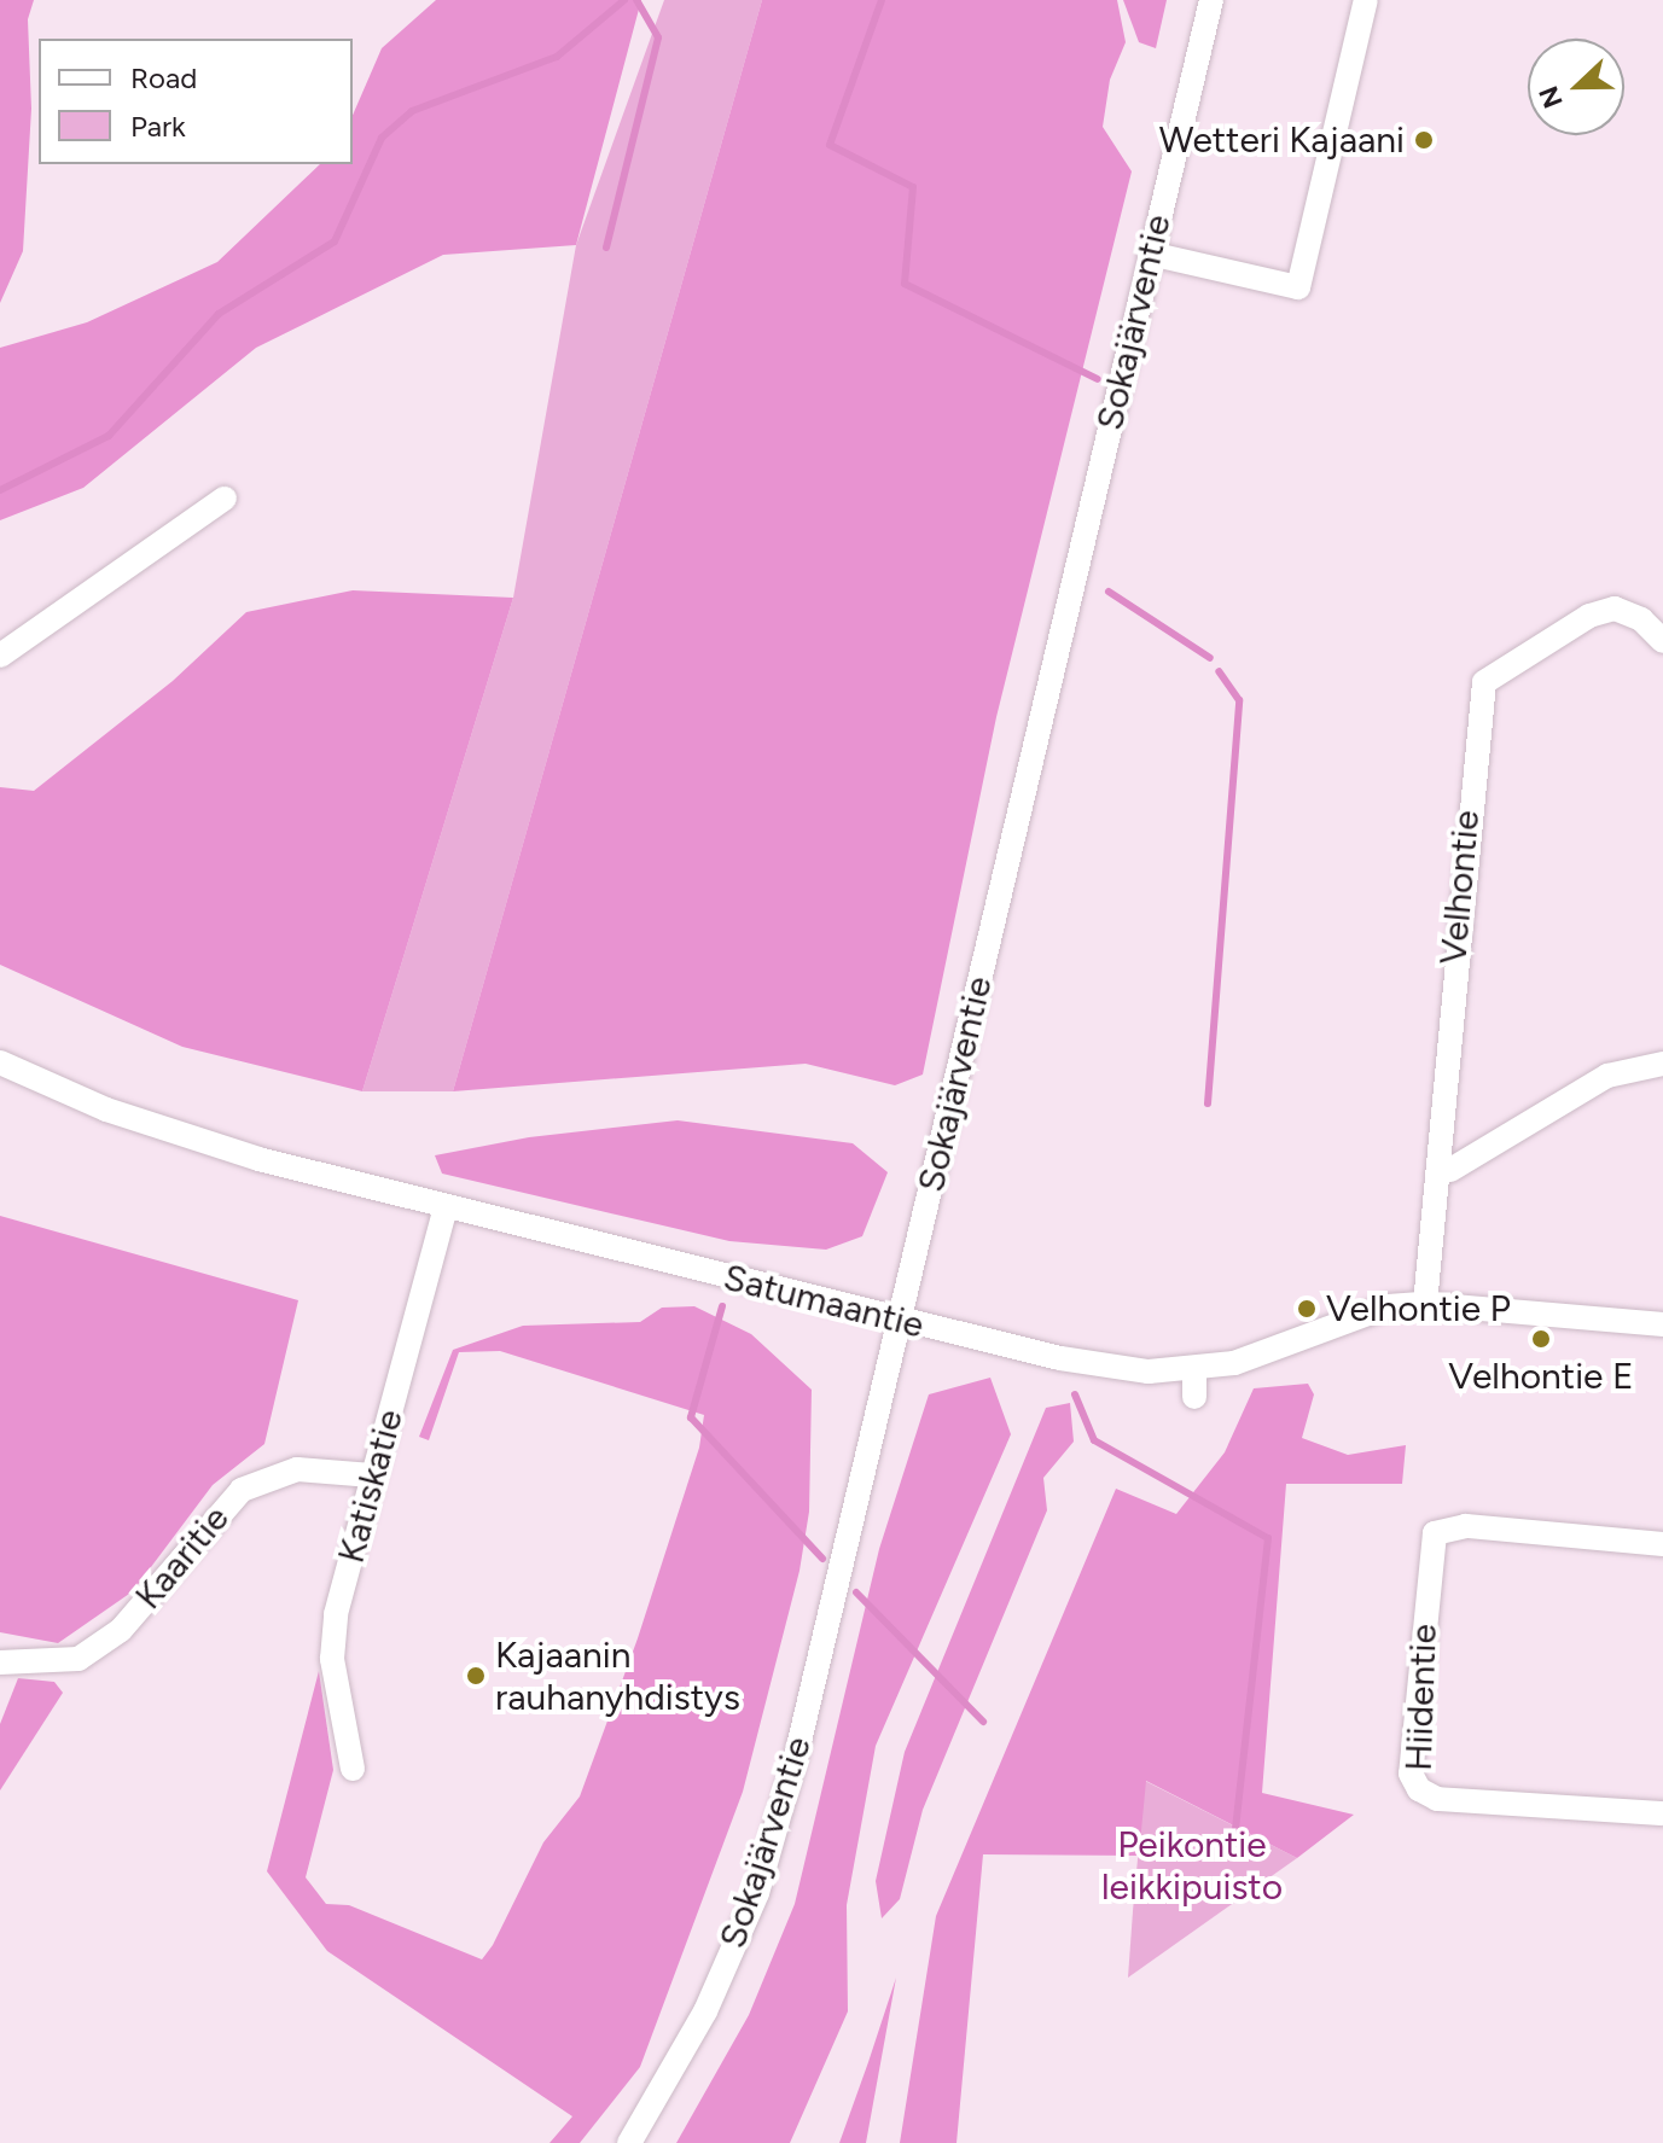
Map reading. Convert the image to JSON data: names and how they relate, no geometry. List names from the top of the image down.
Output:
{
  "streets": {
    "street": [
      "Sokajärventie",
      "Velhontie",
      "Satumaantie",
      "Katiskatie",
      "Kaaritie",
      "Hiidentie"
    ]
  },
  "crossings": [
    ["Sokajärventie", "Satumaantie"],
    ["Velhontie", "Satumaantie"],
    ["Satumaantie", "Katiskatie"],
    ["Katiskatie", "Kaaritie"]
  ],
  "parks": ["Peikontie leikkipuisto"],
  "places": [
    "Wetteri Kajaani",
    "Velhontie P",
    "Velhontie E",
    "Kajaanin rauhanyhdistys"
  ],
  "legend": ["Road", "Park"],
  "north": "left"
}
